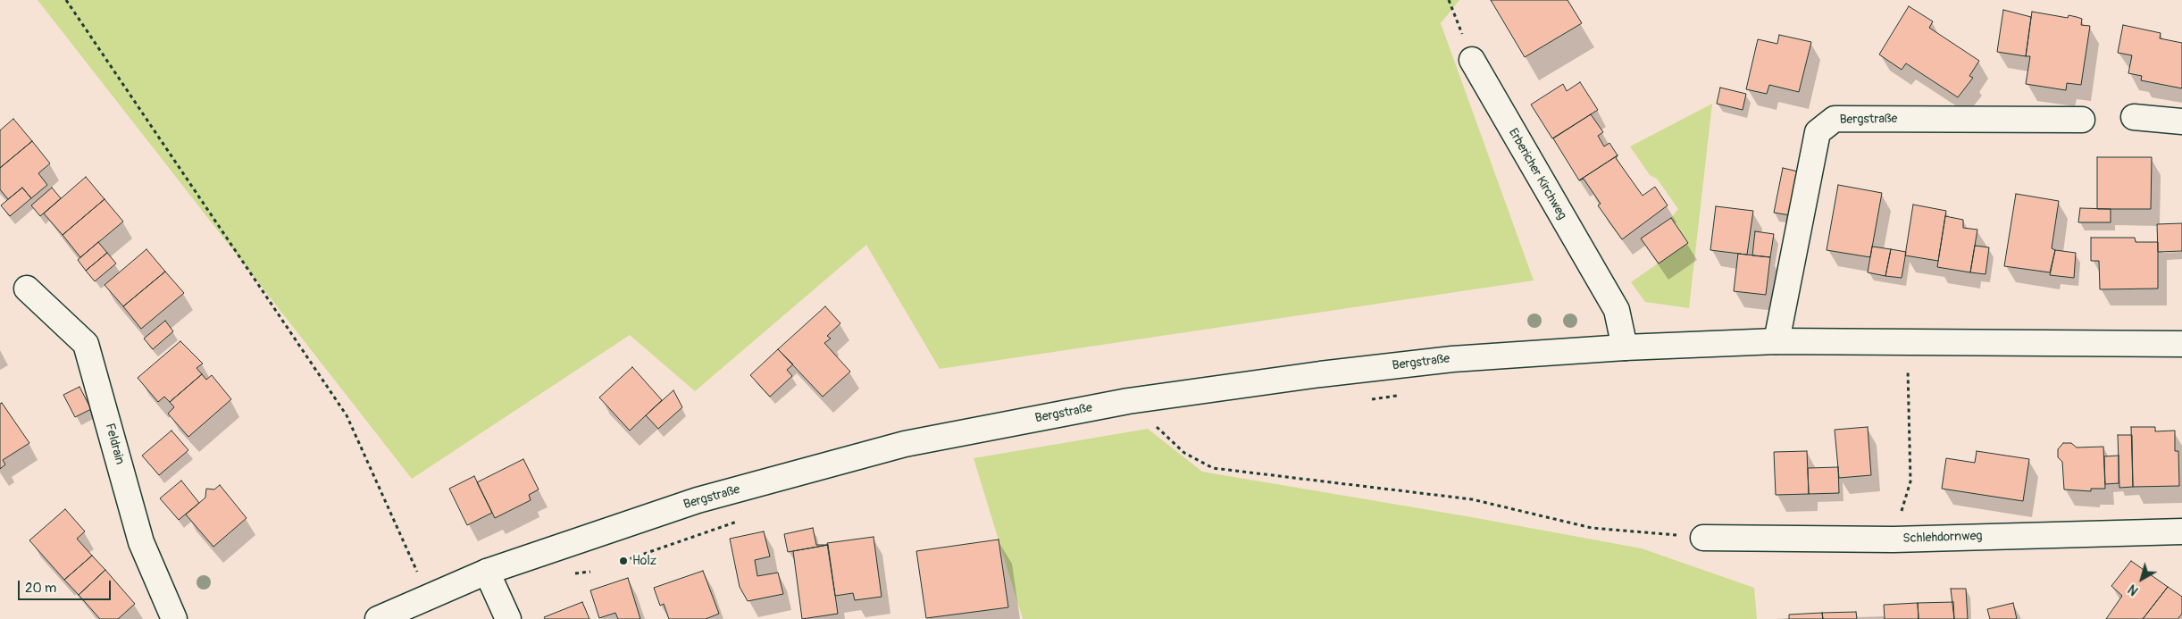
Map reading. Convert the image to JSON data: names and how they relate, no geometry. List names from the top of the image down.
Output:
{
  "streets": {
    "street": [
      "Bergstraße",
      "Erbericher Kirchweg",
      "Feldrain",
      "Schlehdornweg"
    ]
  },
  "crossings": [
    ["Bergstraße", "Erbericher Kirchweg"]
  ],
  "places": ["Holz"],
  "scale_bar": "20 m",
  "north": "bottom left"
}
